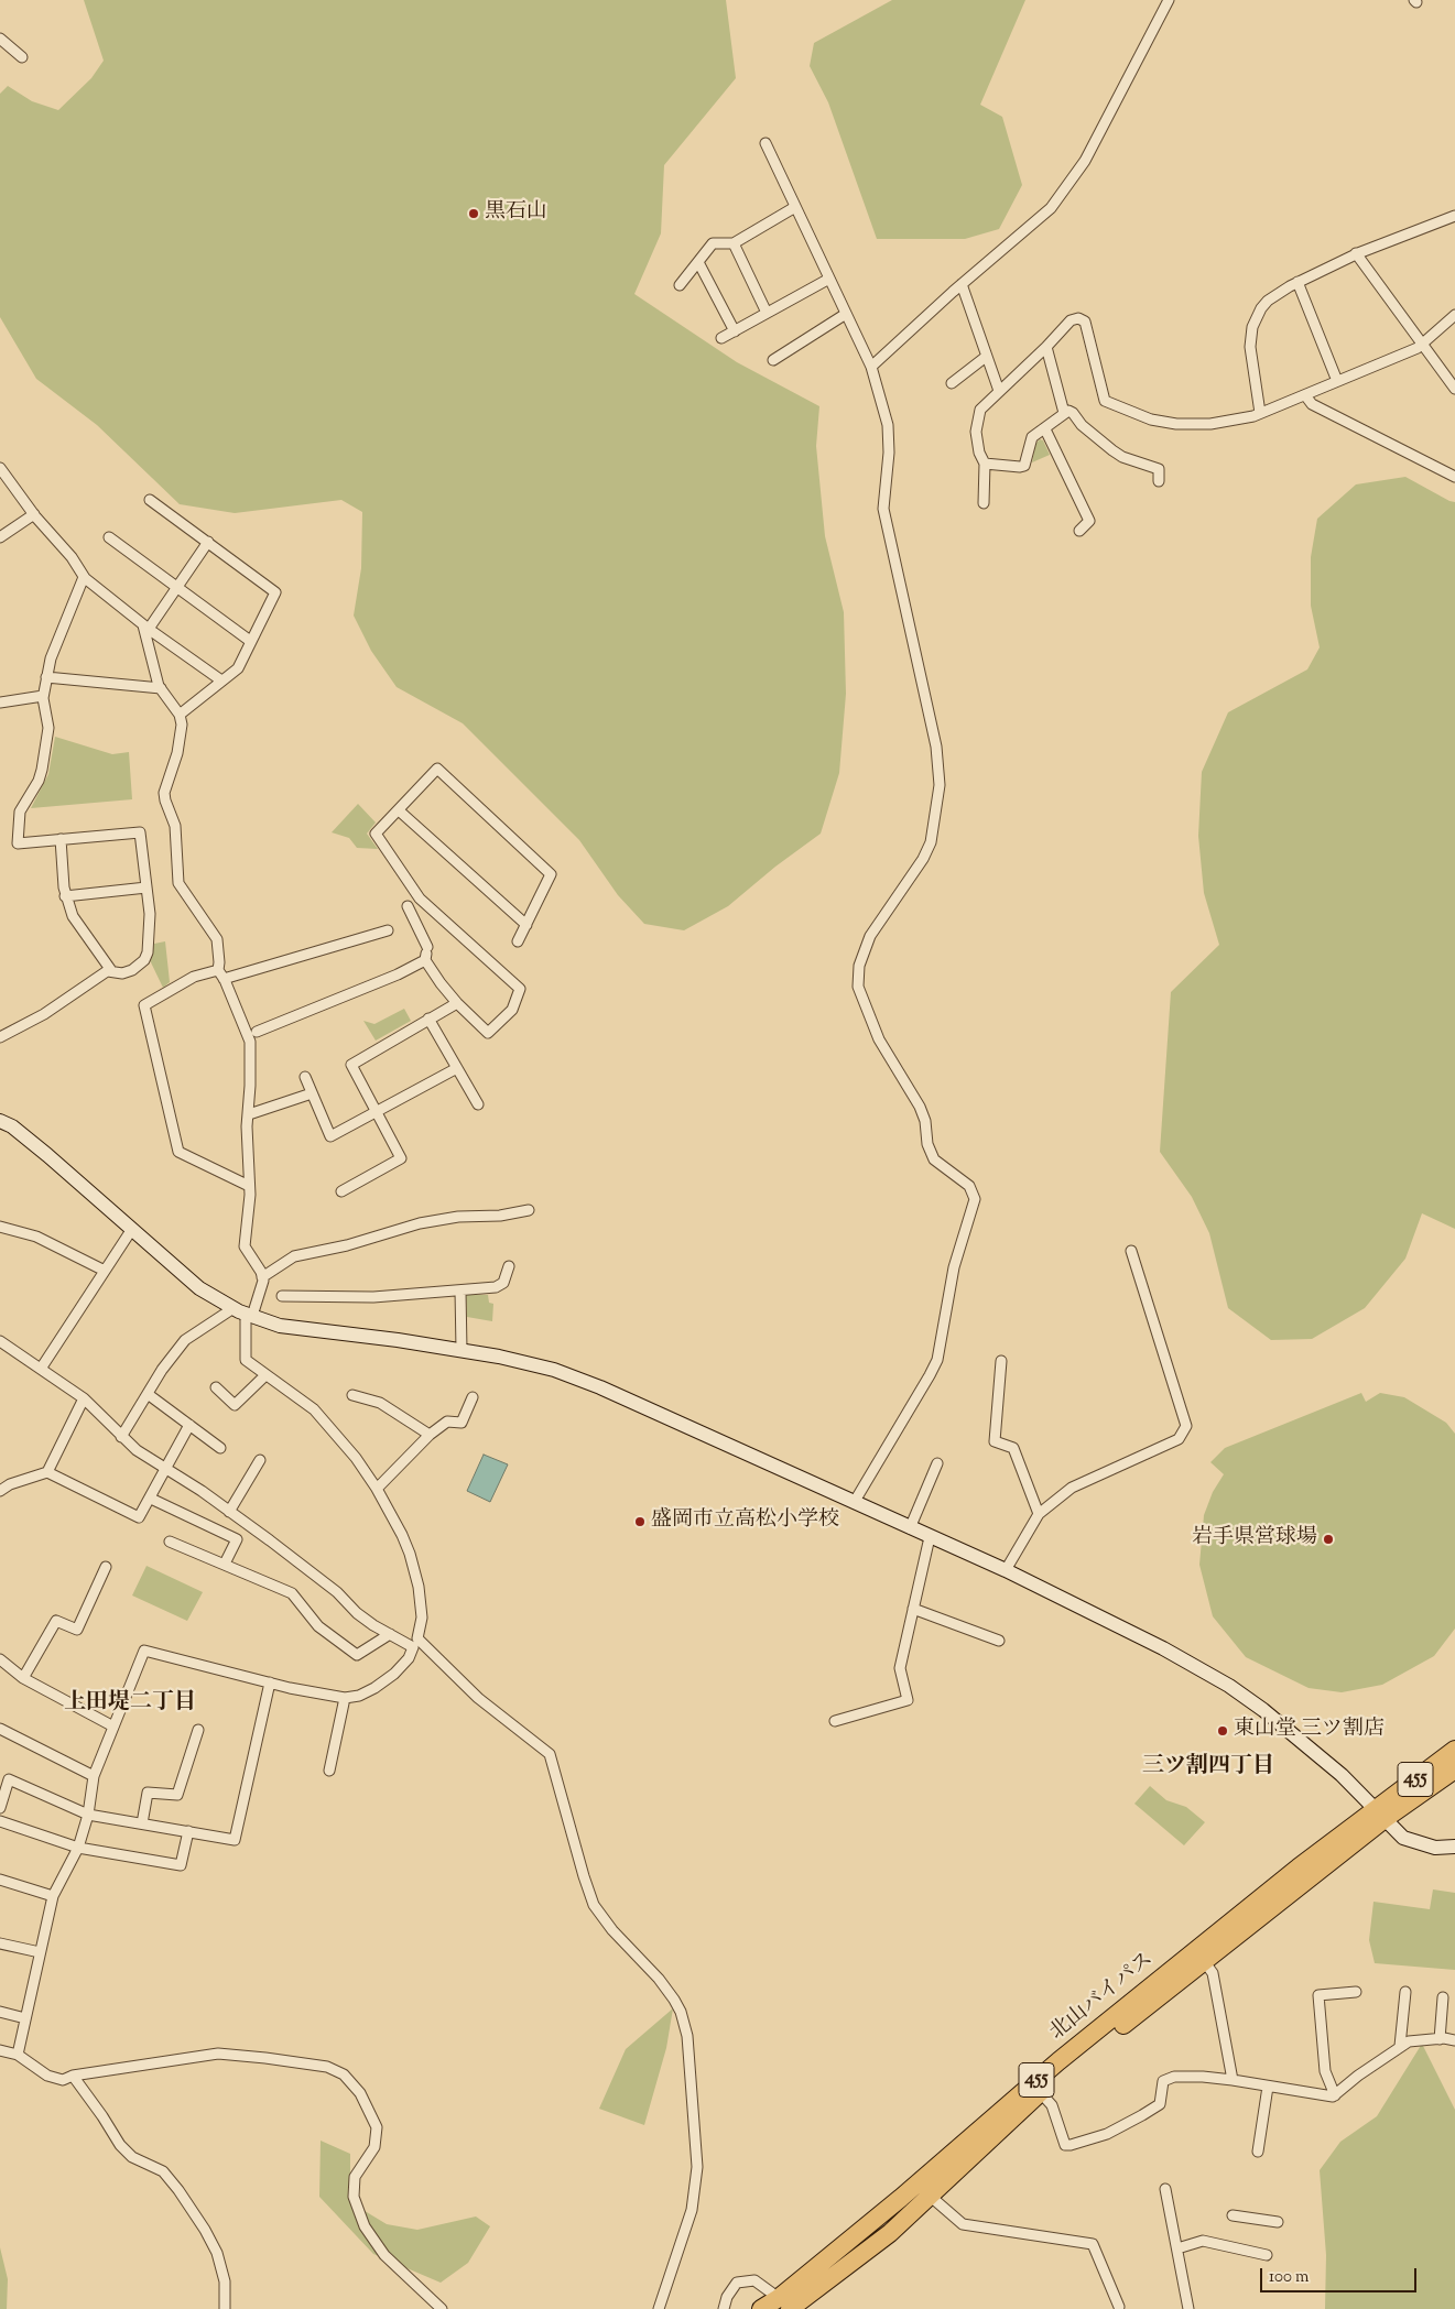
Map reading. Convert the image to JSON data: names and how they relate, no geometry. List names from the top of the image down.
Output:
{
  "streets": {
    "highway": ["455", "北山バイパス"]
  },
  "districts": ["上田堤二丁目", "三ツ割四丁目"],
  "places": [
    "黒石山",
    "盛岡市立高松小学校",
    "岩手県営球場",
    "東山堂 三ツ割店"
  ],
  "scale_bar": "100 m"
}
